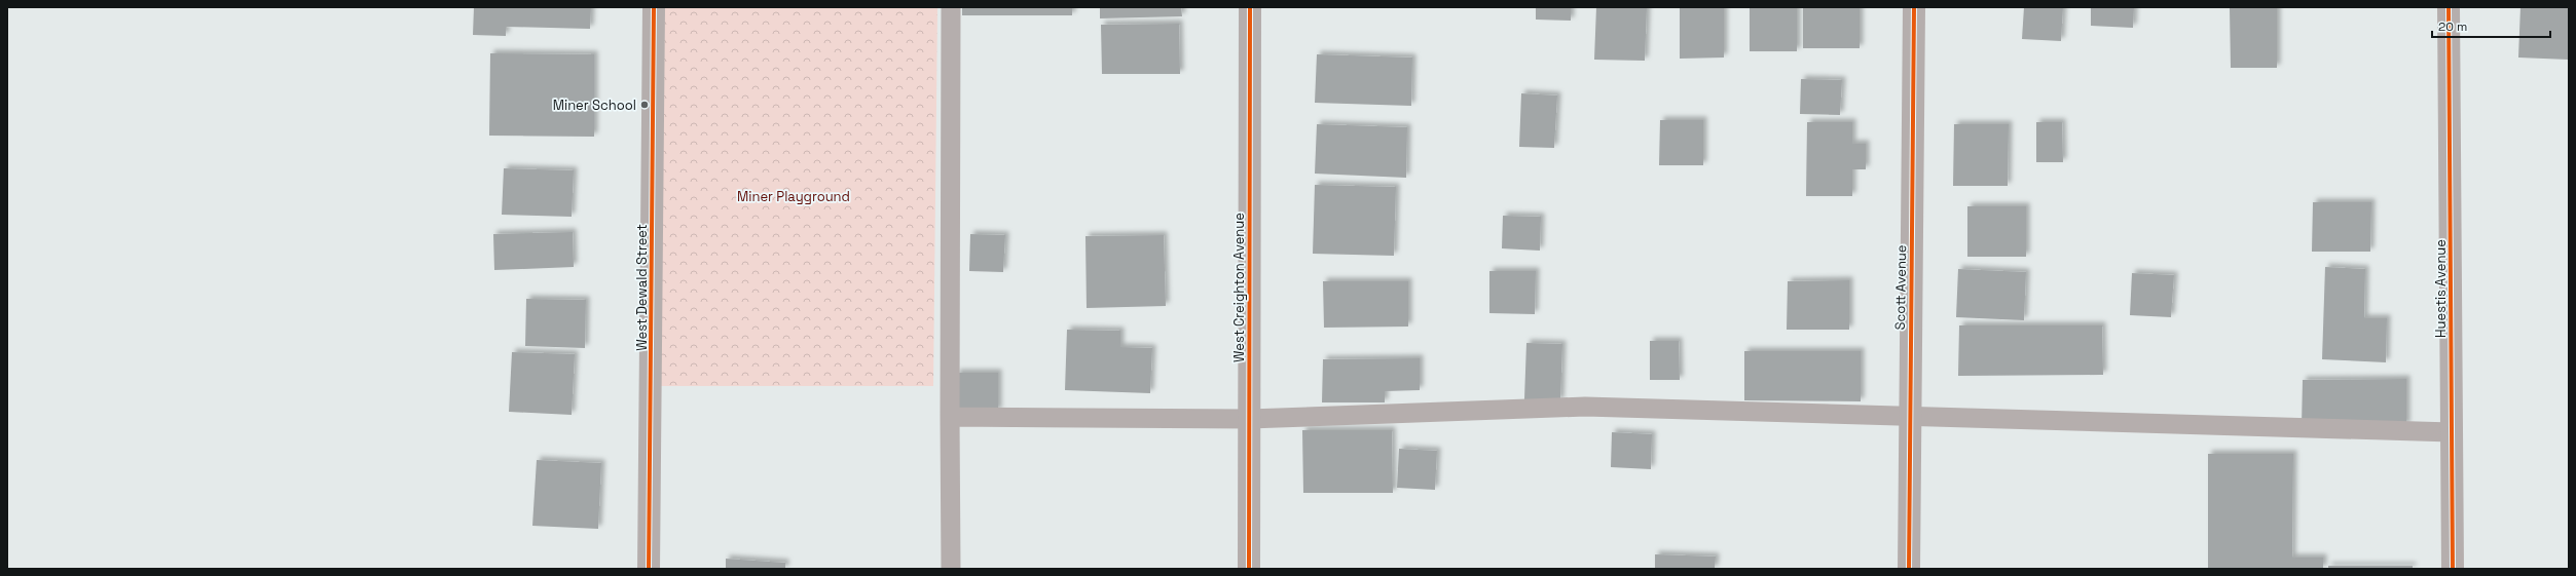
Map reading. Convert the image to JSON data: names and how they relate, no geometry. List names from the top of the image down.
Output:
{
  "streets": {
    "street": [
      "West Dewald Street",
      "West Creighton Avenue",
      "Scott Avenue",
      "Huestis Avenue"
    ]
  },
  "parks": ["Miner Playground"],
  "places": ["Miner School"],
  "scale_bar": "20 m"
}
